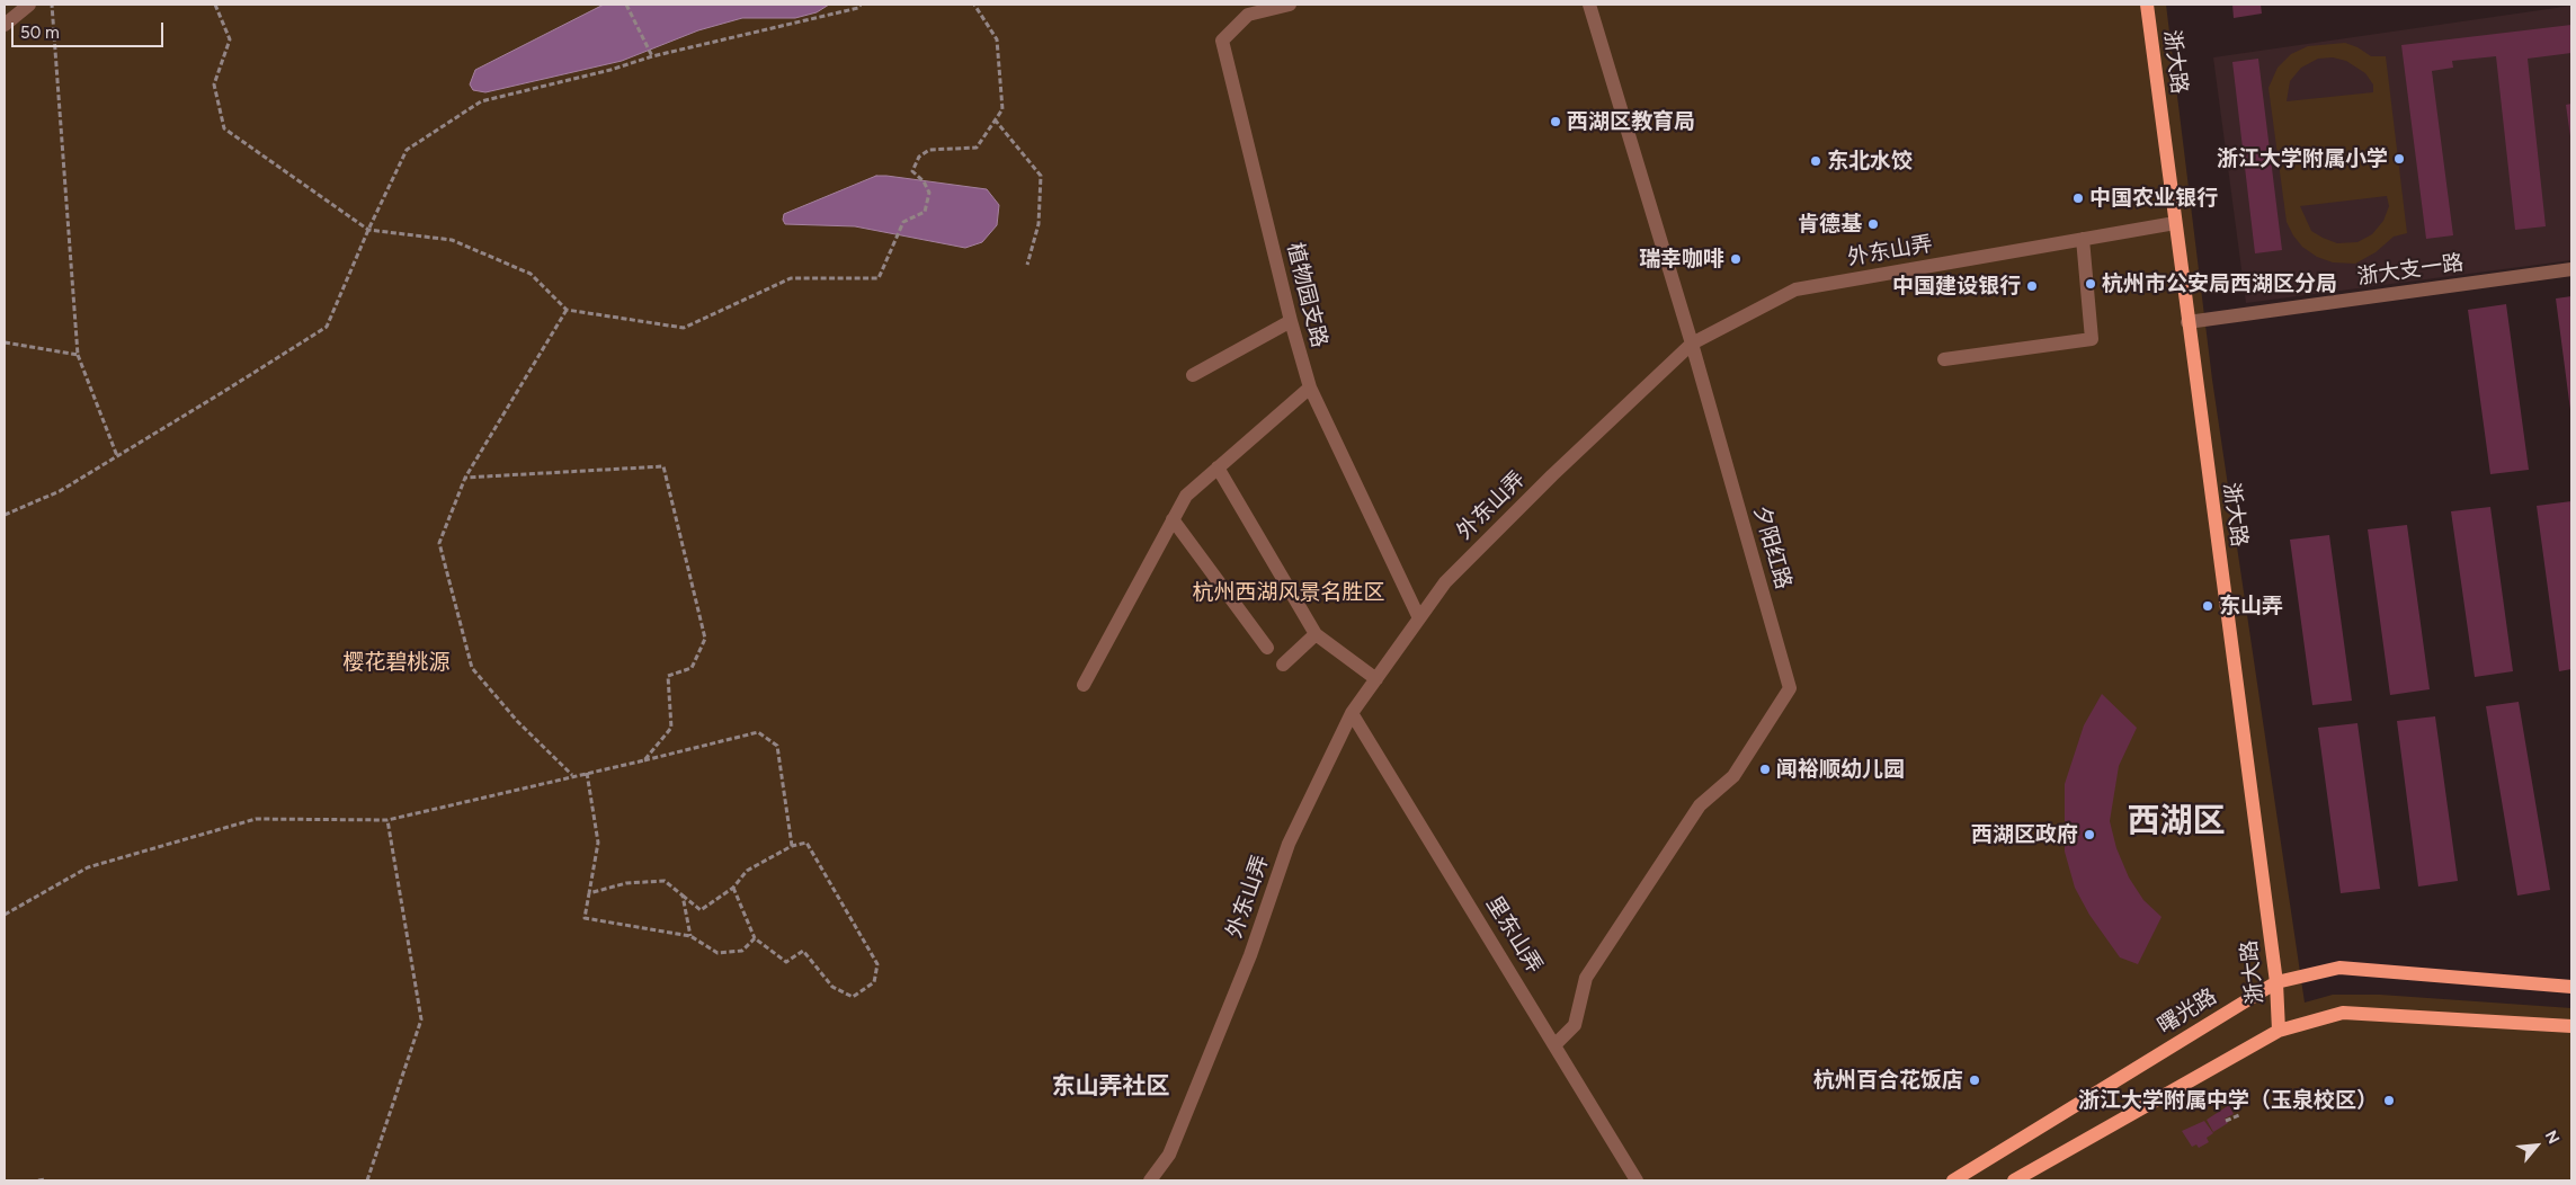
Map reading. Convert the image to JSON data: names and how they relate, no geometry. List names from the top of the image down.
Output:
{
  "streets": {
    "main road": ["浙大路", "曙光路"],
    "street": [
      "外东山弄",
      "浙大支一路",
      "植物园支路",
      "夕阳红路",
      "里东山弄"
    ]
  },
  "crossings": [
    ["浙大路", "外东山弄"],
    ["浙大路", "浙大支一路"],
    ["浙大路", "曙光路"],
    ["外东山弄", "植物园支路"],
    ["外东山弄", "夕阳红路"],
    ["外东山弄", "里东山弄"],
    ["夕阳红路", "里东山弄"]
  ],
  "districts": ["西湖区", "东山弄社区"],
  "parks": ["杭州西湖风景名胜区", "樱花碧桃源"],
  "places": [
    "西湖区教育局",
    "浙江大学附属小学",
    "东北水饺",
    "中国农业银行",
    "肯德基",
    "瑞幸咖啡",
    "杭州市公安局西湖区分局",
    "中国建设银行",
    "东山弄",
    "闻裕顺幼儿园",
    "西湖区政府",
    "杭州百合花饭店",
    "浙江大学附属中学（玉泉校区）"
  ],
  "scale_bar": "50 m",
  "north": "top right"
}
